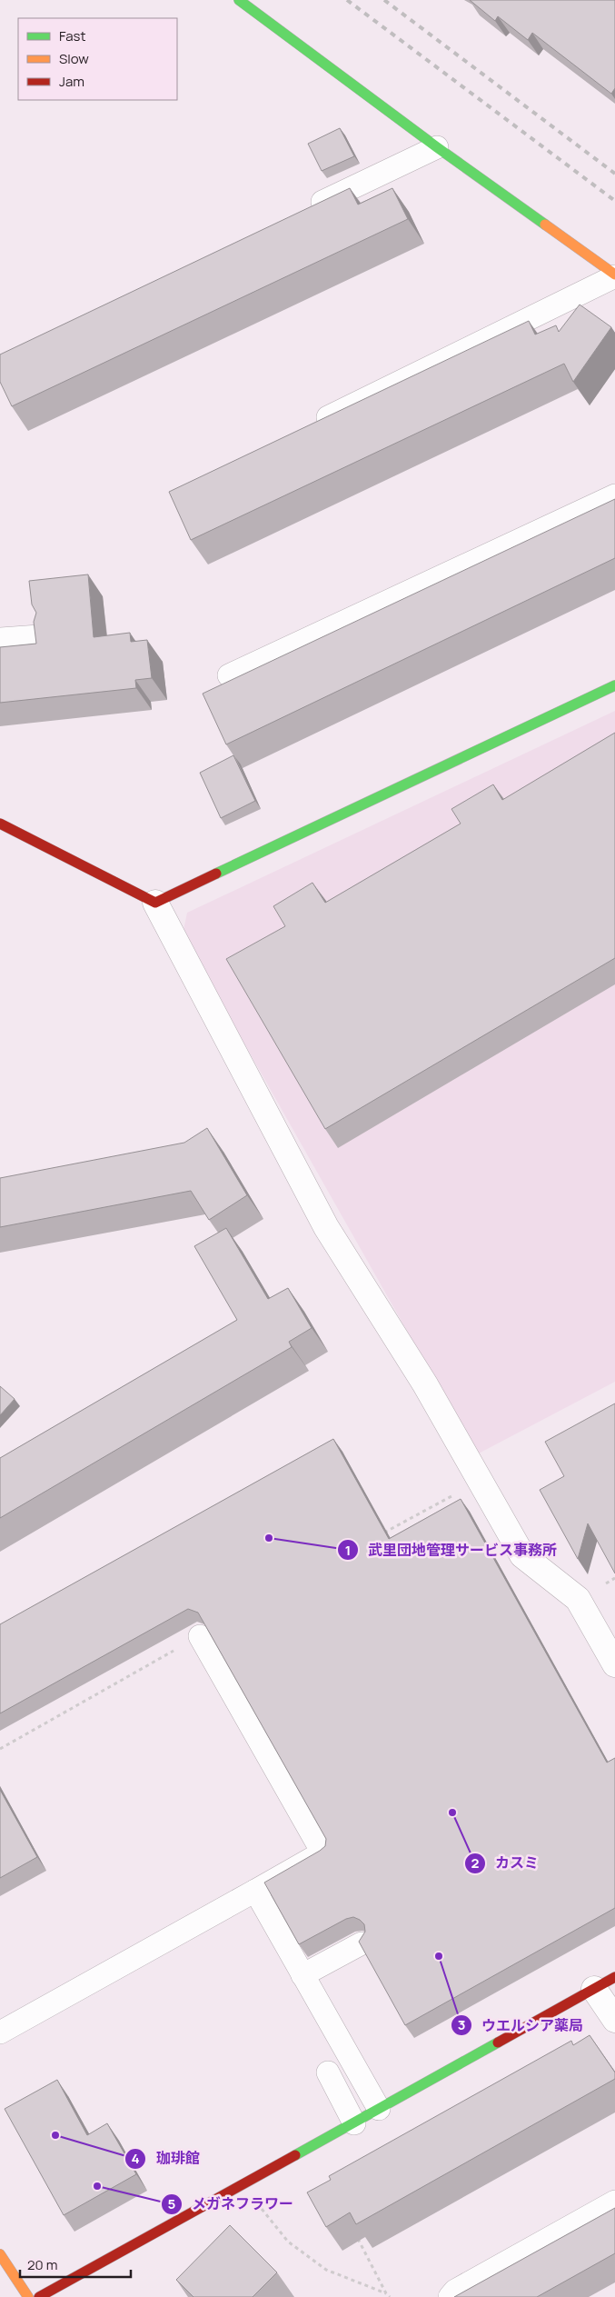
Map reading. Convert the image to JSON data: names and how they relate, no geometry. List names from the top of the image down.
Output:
{
  "places": [
    "武里団地管理サービス事務所",
    "カスミ",
    "ウエルシア薬局",
    "珈琲館",
    "メガネフラワー"
  ],
  "legend": ["Fast", "Slow", "Jam"],
  "scale_bar": "20 m"
}
